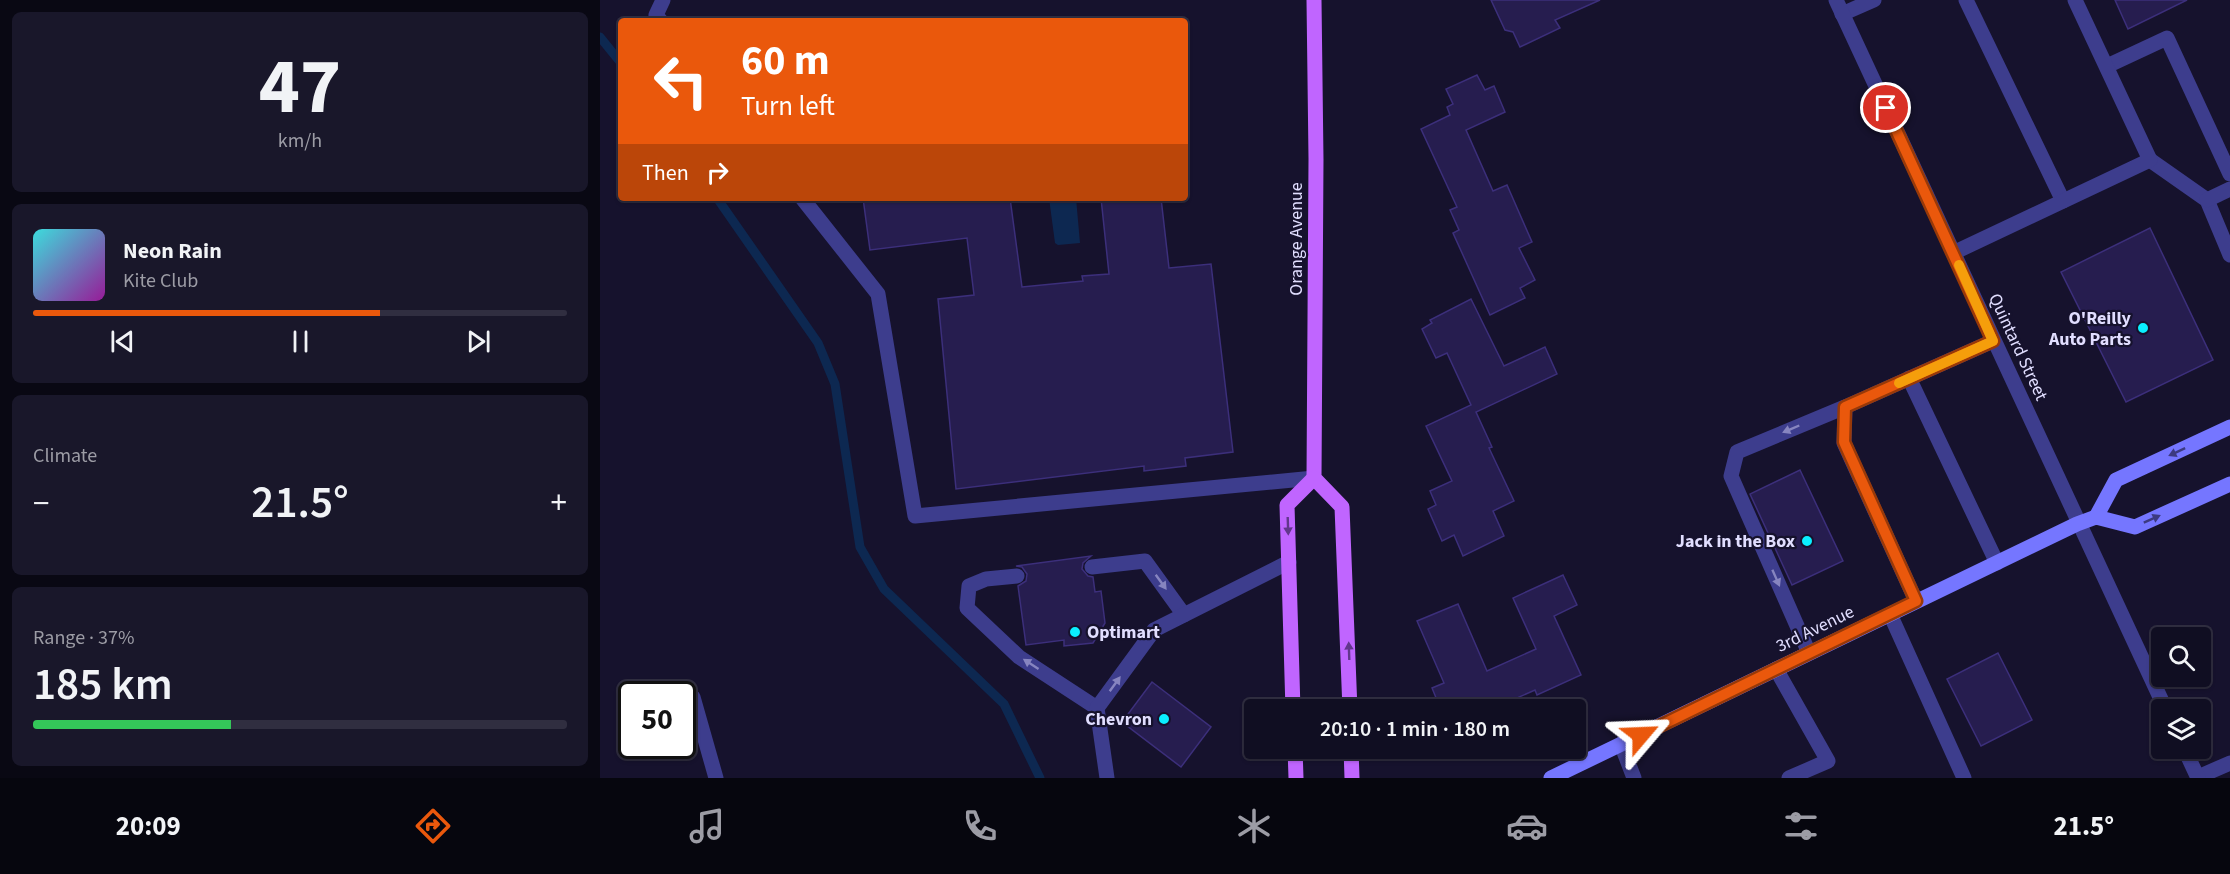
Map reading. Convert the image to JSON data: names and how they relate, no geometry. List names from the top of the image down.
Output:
{
  "streets": {
    "main road": ["Orange Avenue", "3rd Avenue"],
    "street": ["Quintard Street"]
  },
  "crossings": [
    ["Quintard Street", "3rd Avenue"]
  ],
  "places": [
    "O'Reilly Auto Parts",
    "Jack in the Box",
    "Optimart",
    "Chevron"
  ],
  "page": {
    "tile": [
      ["47", "km/h"],
      "Climate",
      ["Range · 37%", "185 km"]
    ],
    "turn": ["60 m", "Turn left"],
    "then": "Then",
    "song": ["Neon Rain", "Kite Club"],
    "heat": ["−", "21.5°", "+"],
    "limit": "50",
    "trip": "20:10 · 1 min · 180 m",
    "tabs": ["20:09", "21.5°"]
  }
}
